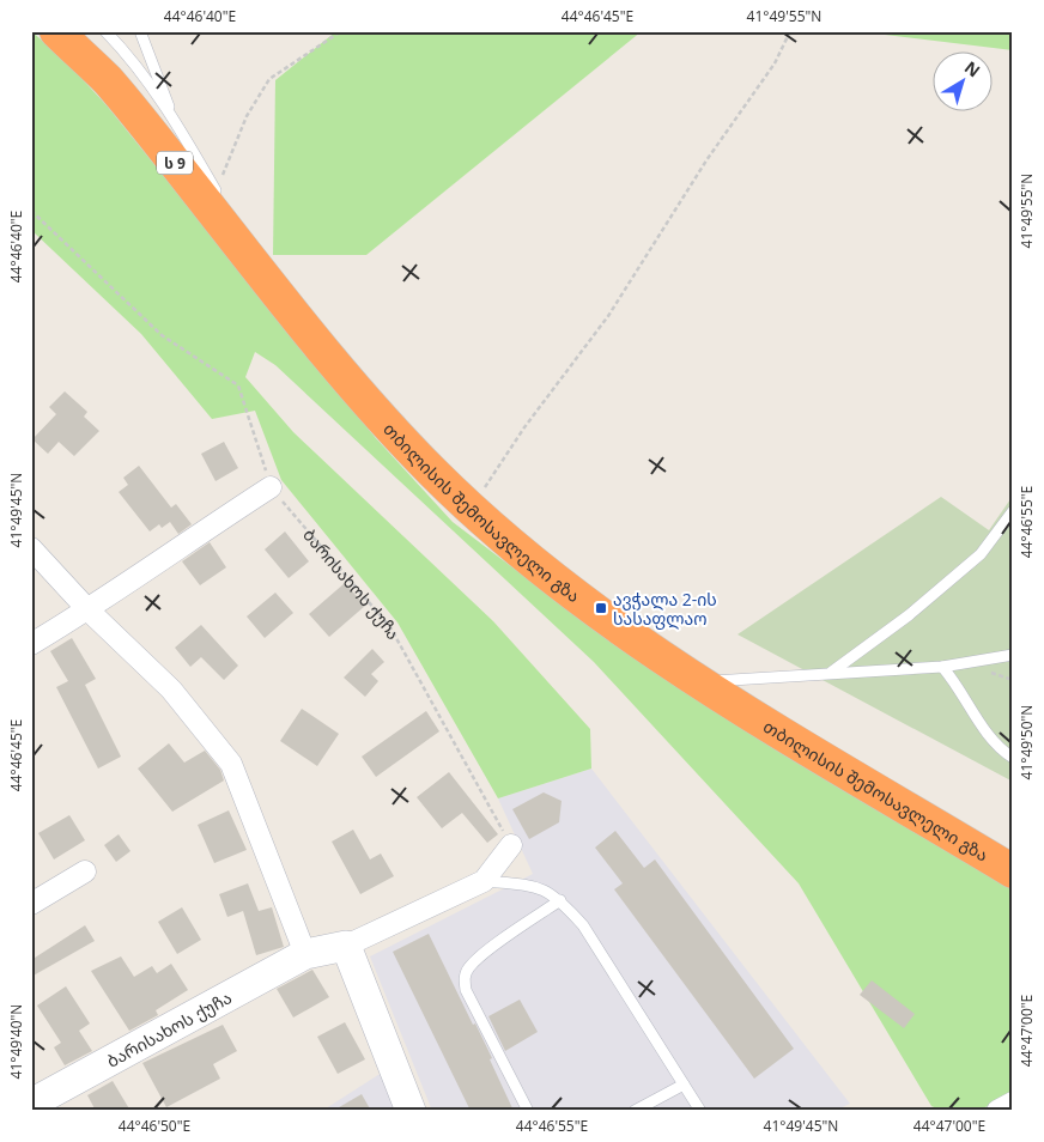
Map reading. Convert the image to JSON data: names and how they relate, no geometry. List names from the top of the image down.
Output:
{
  "streets": {
    "highway": ["ს 9", "თბილისის შემოსავლელი გზა"],
    "street": ["ბარისახოს ქუჩა"]
  },
  "places": {
    "transit": ["ავჭალა 2-ის სასაფლაო"]
  },
  "north": "top right",
  "coordinates": [
    "44°46'40\"E",
    "44°46'45\"E",
    "41°49'55\"N",
    "41°49'45\"N",
    "44°46'55\"E",
    "41°49'50\"N",
    "44°47'00\"E",
    "41°49'40\"N",
    "44°46'50\"E"
  ]
}
